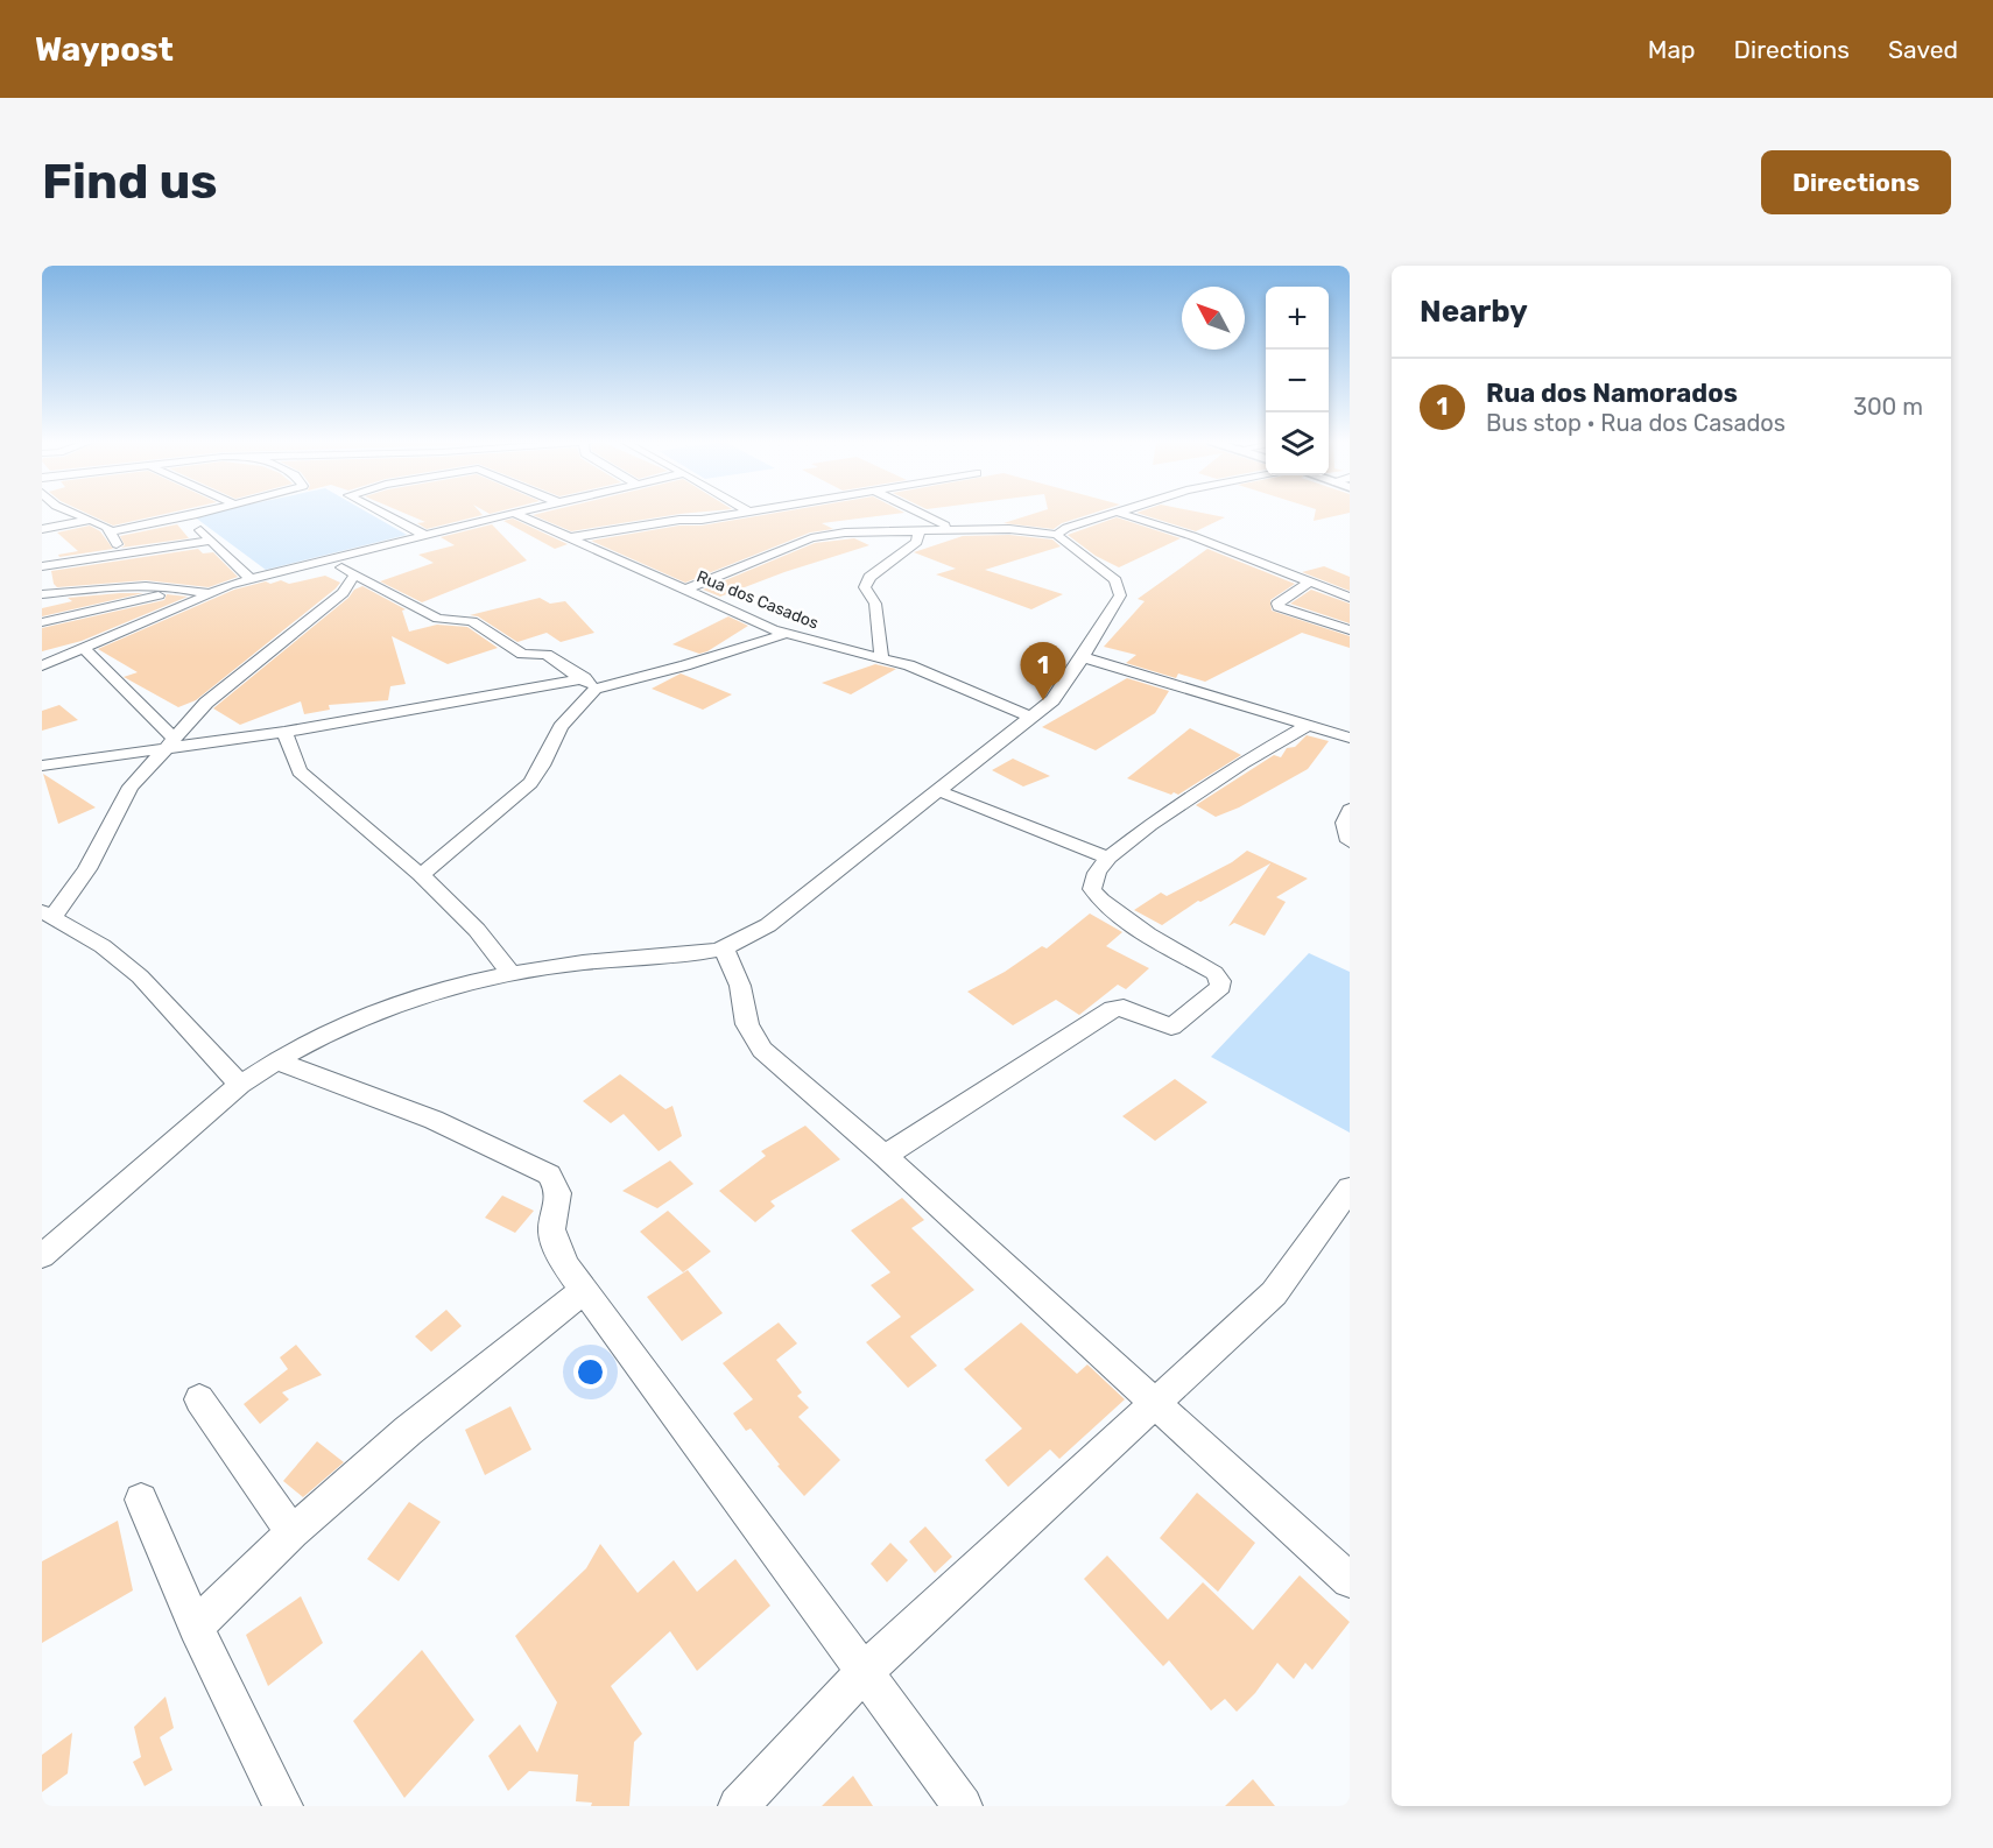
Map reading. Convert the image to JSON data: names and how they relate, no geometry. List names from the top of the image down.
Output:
{
  "streets": {
    "street": ["Rua dos Casados"]
  },
  "north": "top left",
  "page": {
    "header": "Waypost",
    "nav": ["Map", "Directions", "Saved"],
    "buttons": "Directions",
    "title": "Find us",
    "heading": "Nearby",
    "map_buttons": ["+", "−"],
    "list": [
      {
        "mark": "1",
        "name": "Rua dos Namorados",
        "note": "Bus stop · Rua dos Casados",
        "value": "300 m"
      }
    ],
    "pins": "1"
  }
}
